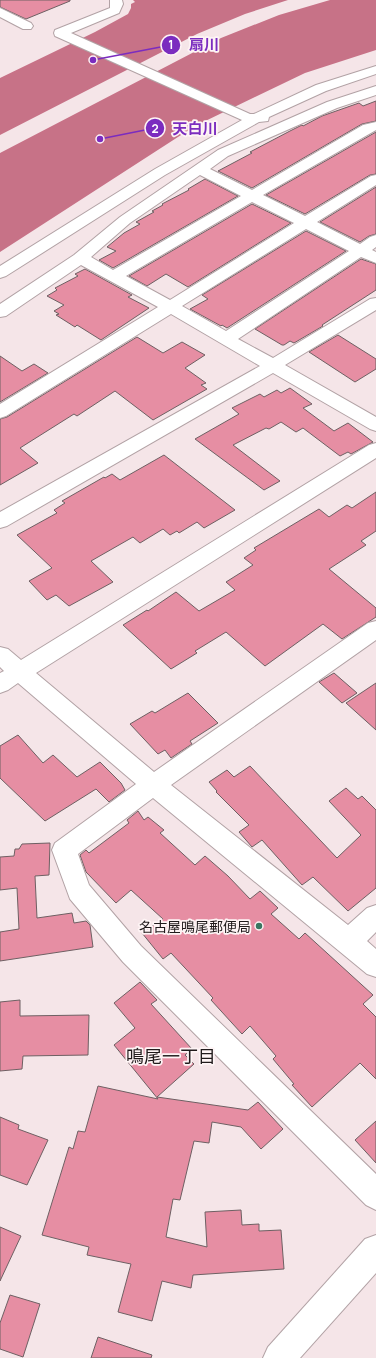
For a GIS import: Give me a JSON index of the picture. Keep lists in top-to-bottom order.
{
  "districts": ["鳴尾一丁目"],
  "places": ["扇川", "天白川", "名古屋鳴尾郵便局"]
}
